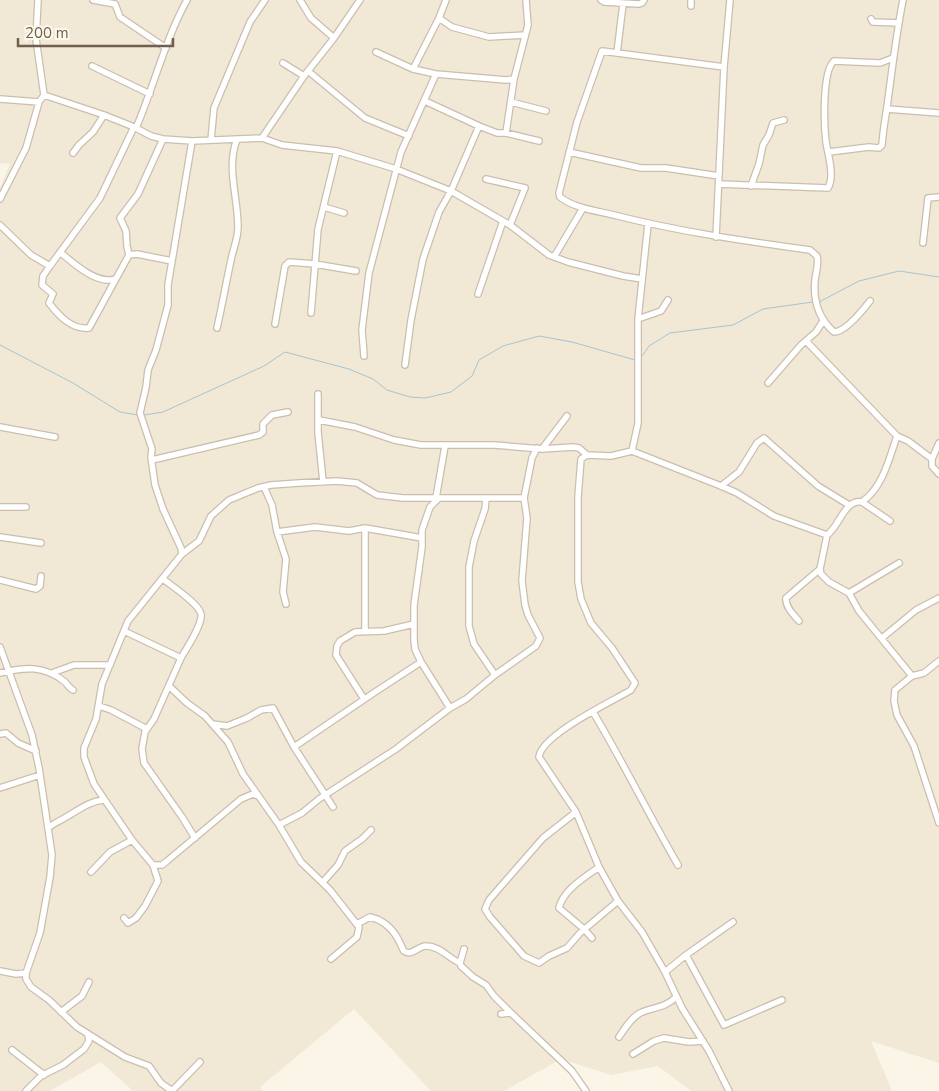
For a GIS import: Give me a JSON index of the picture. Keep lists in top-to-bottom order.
{
  "scale_bar": "200 m"
}
